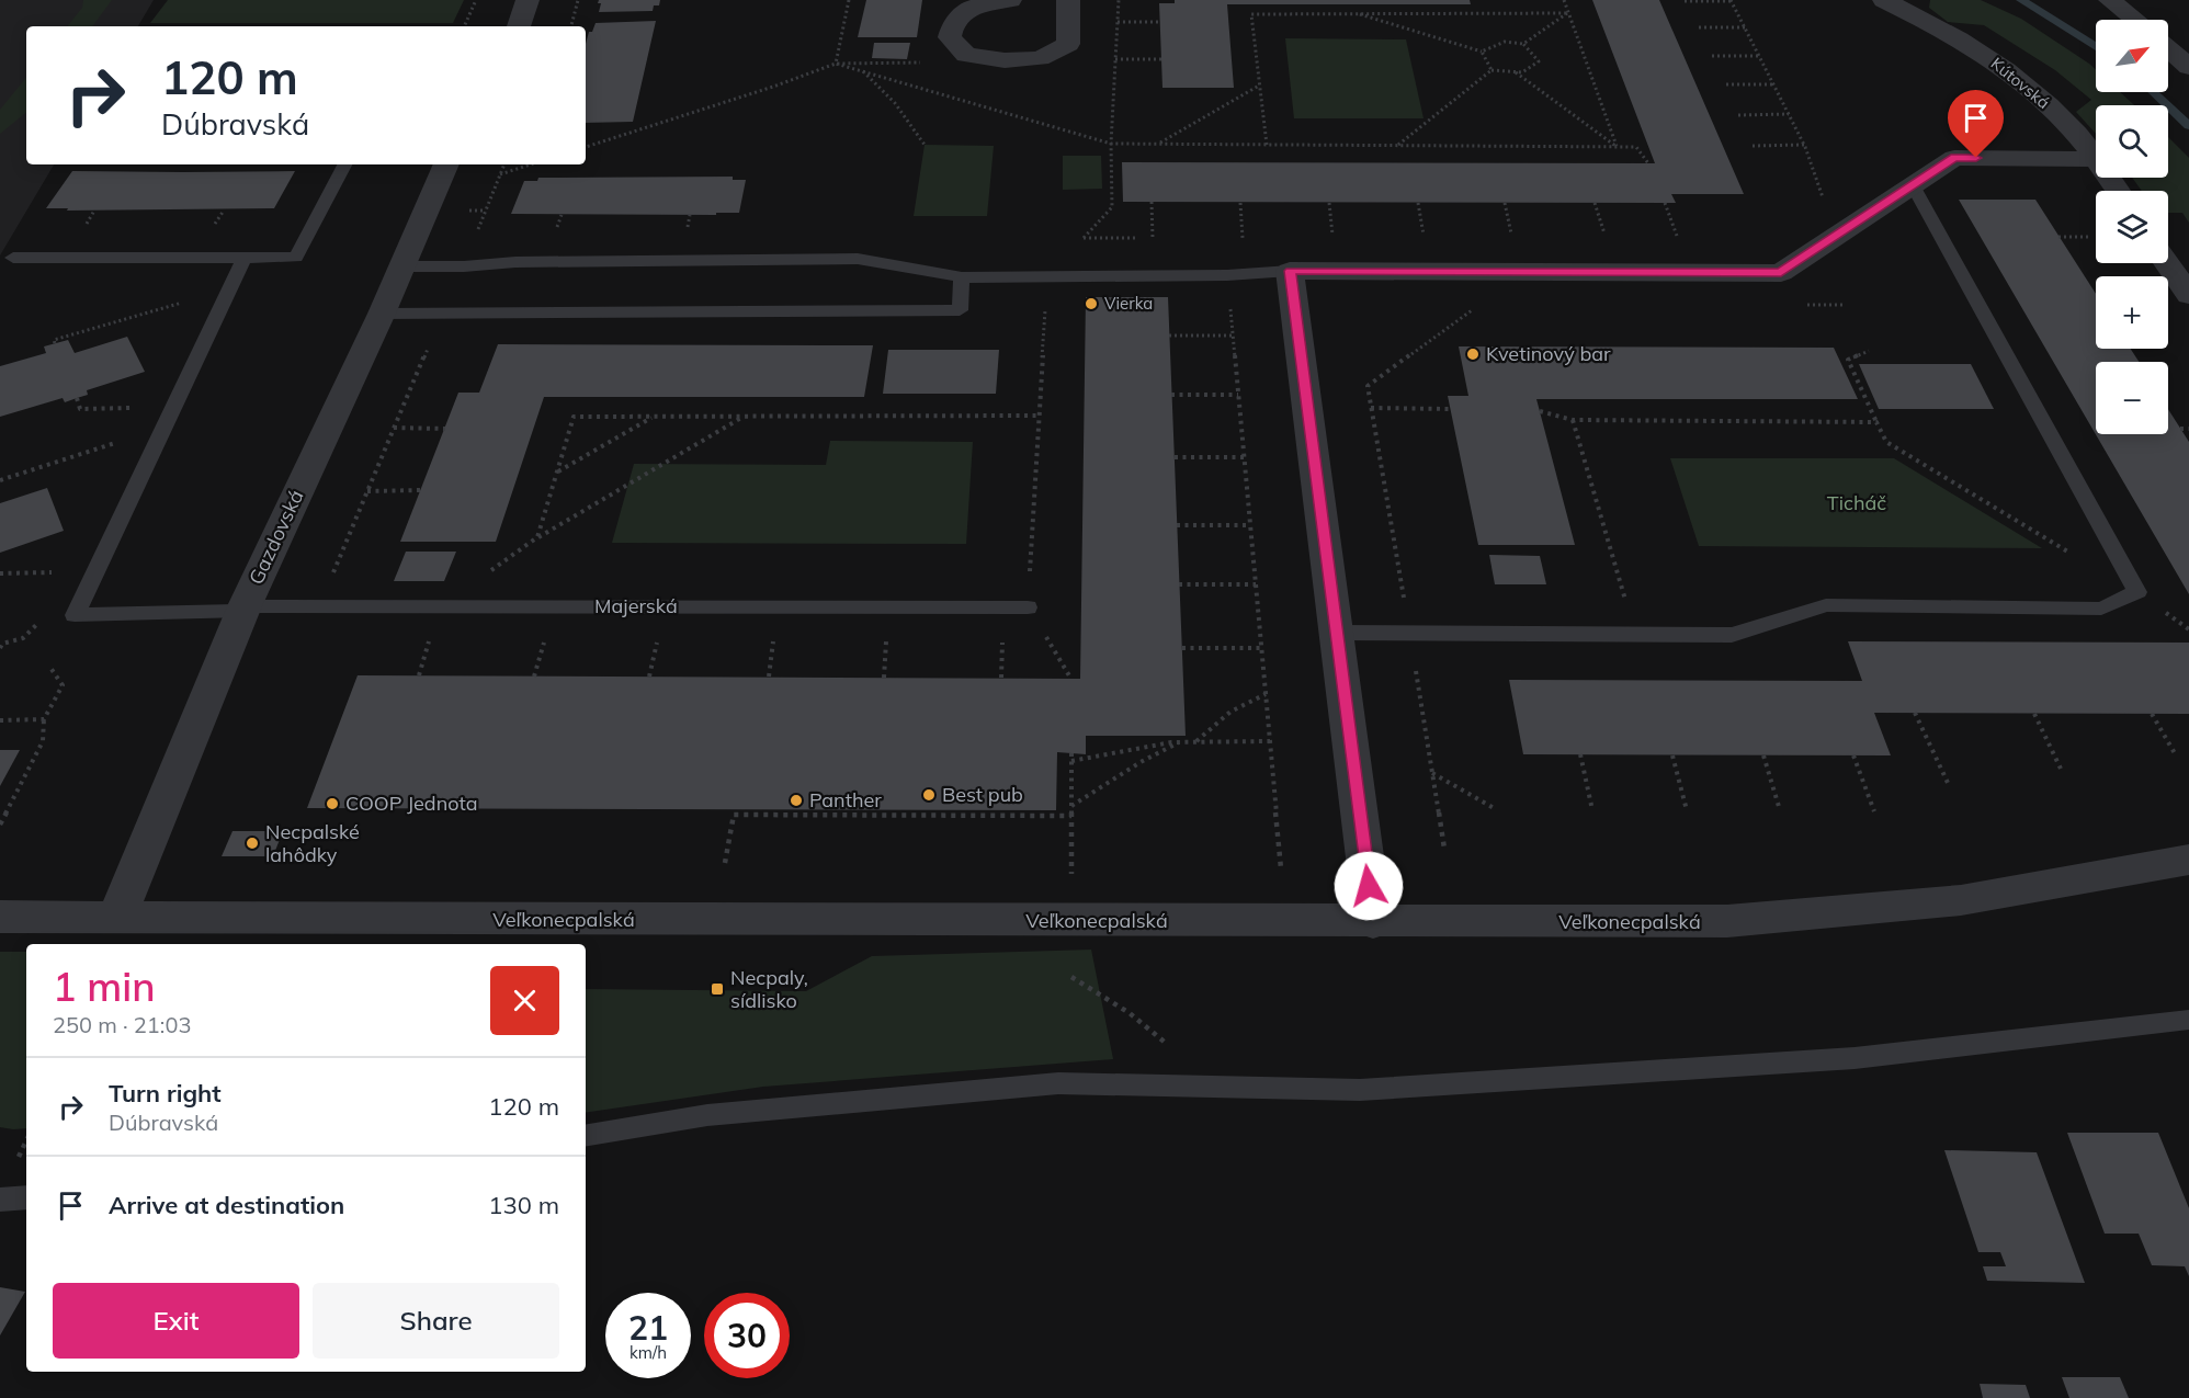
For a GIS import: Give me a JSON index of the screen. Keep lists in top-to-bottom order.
{
  "streets": {
    "street": ["Kútovská", "Gazdovská", "Veľkonecpalská"],
    "lane": ["Majerská"]
  },
  "crossings": [
    ["Gazdovská", "Majerská"],
    ["Gazdovská", "Veľkonecpalská"]
  ],
  "parks": ["Ticháč"],
  "places": {
    "other": [
      "Vierka",
      "Kvetinový bar",
      "Best pub",
      "Panther",
      "COOP Jednota",
      "Necpalské lahôdky"
    ],
    "transit": ["Necpaly, sídlisko"]
  },
  "north": "top right",
  "page": {
    "map_buttons": ["+", "−"],
    "turn": ["120 m", "Dúbravská"],
    "heading": ["1 min", "250 m · 21:03"],
    "list": [
      {
        "name": "Turn right",
        "note": "Dúbravská",
        "value": "120 m"
      },
      {
        "name": "Arrive at destination",
        "value": "130 m"
      }
    ],
    "buttons": ["Exit", "Share"],
    "speed": "21 km/h",
    "limit": "30"
  }
}
